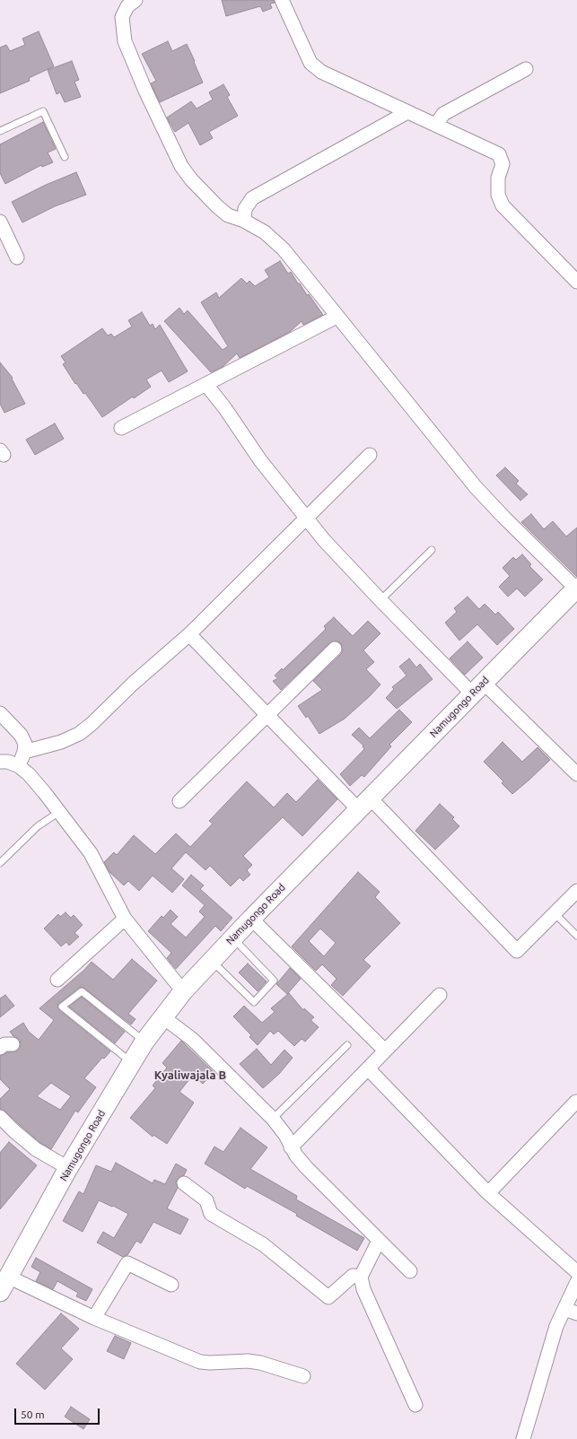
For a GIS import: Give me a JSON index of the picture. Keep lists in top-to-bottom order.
{
  "streets": {
    "main road": ["Namugongo Road"]
  },
  "districts": ["Kyaliwajala B"],
  "scale_bar": "50 m"
}
